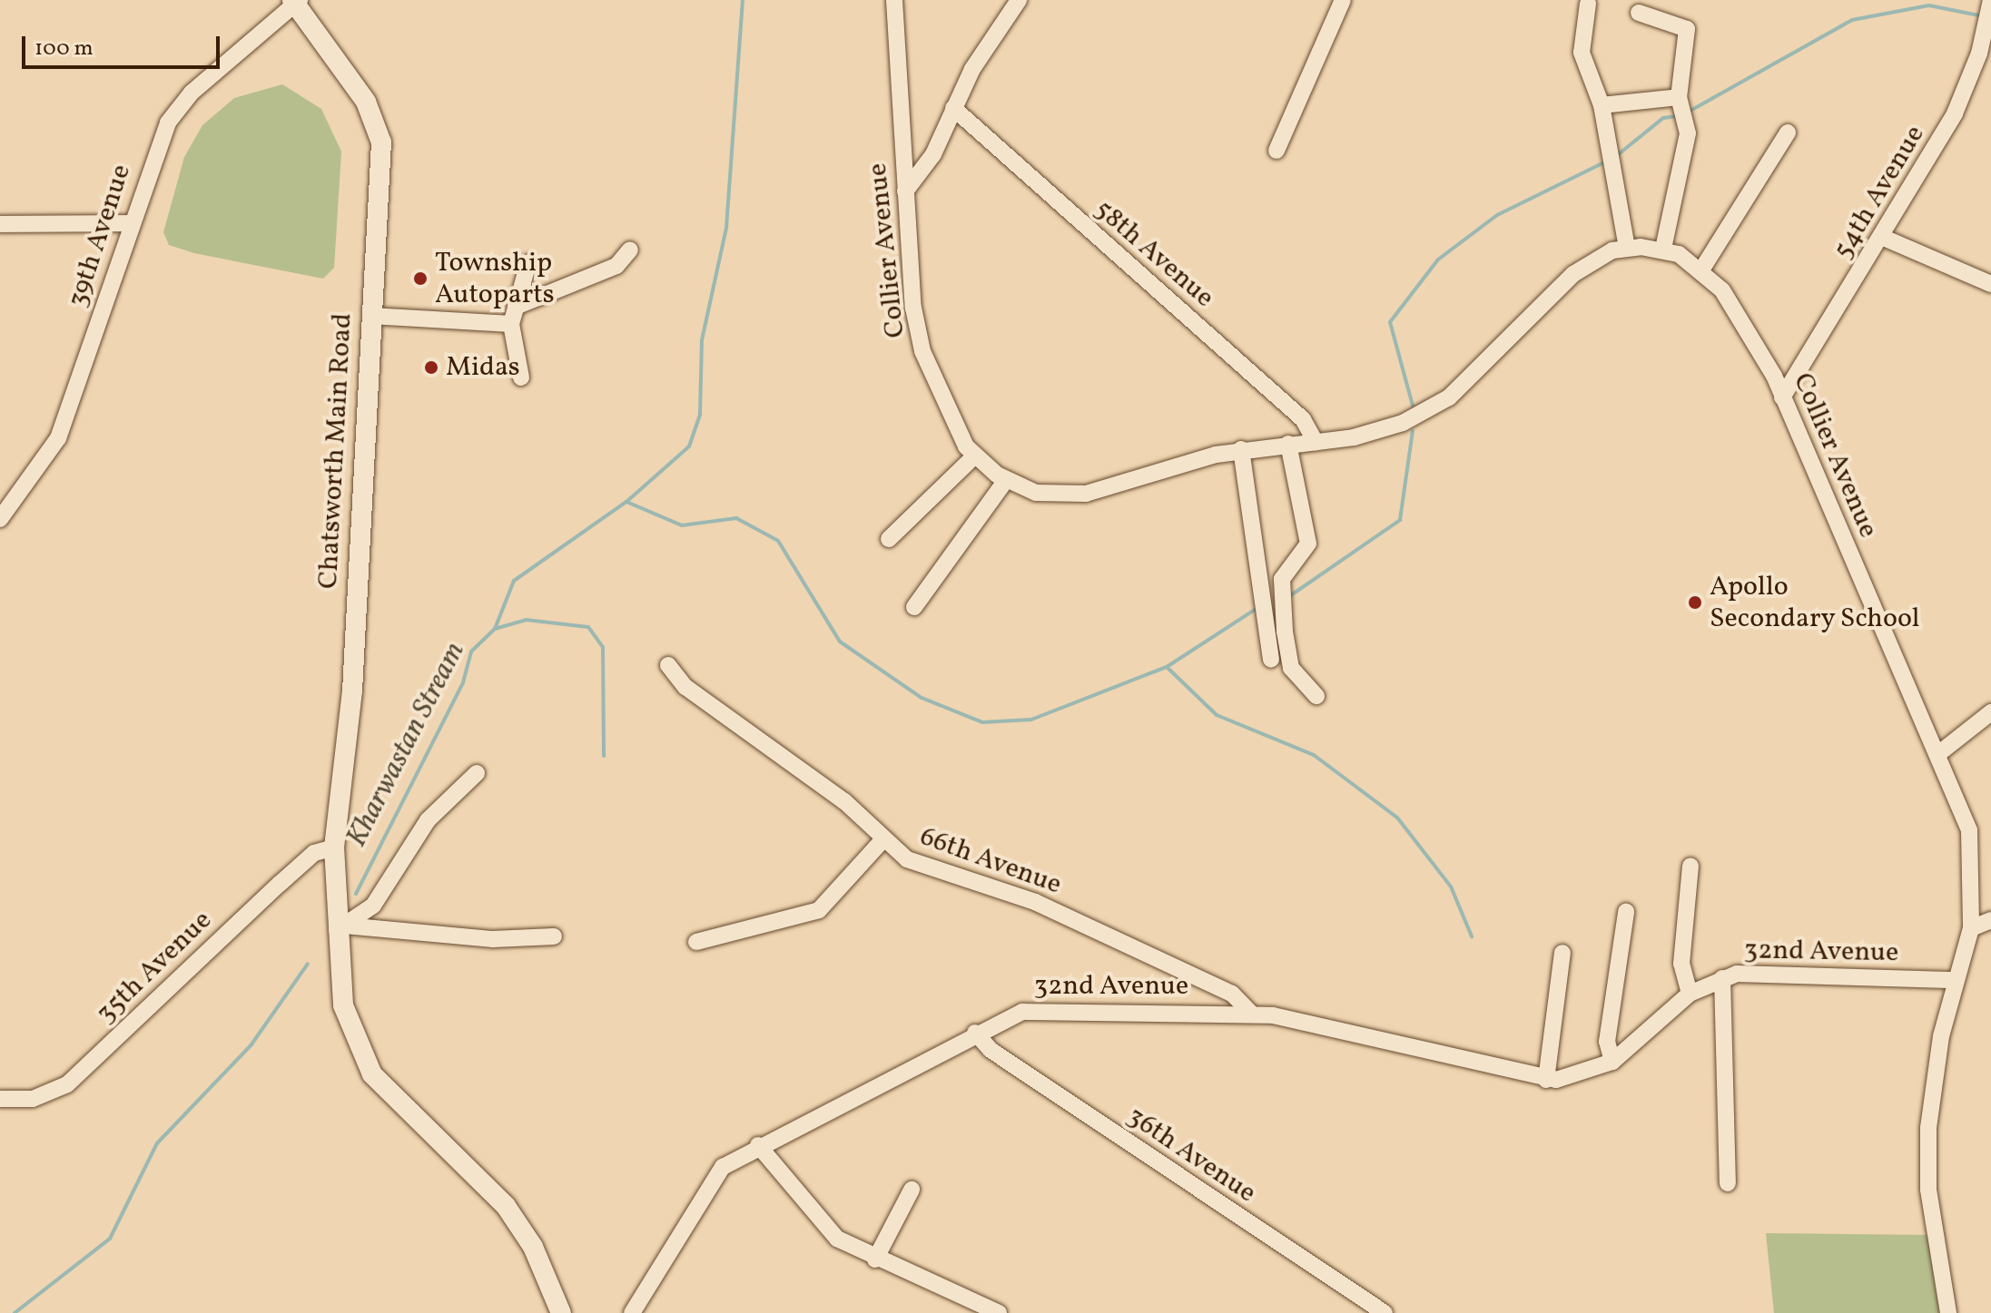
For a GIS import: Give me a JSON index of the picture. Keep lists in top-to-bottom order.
{
  "streets": {
    "street": [
      "54th Avenue",
      "39th Avenue",
      "Collier Avenue",
      "58th Avenue",
      "Chatsworth Main Road",
      "66th Avenue",
      "32nd Avenue",
      "35th Avenue",
      "36th Avenue"
    ]
  },
  "crossings": [
    ["54th Avenue", "Collier Avenue"],
    ["39th Avenue", "Chatsworth Main Road"],
    ["Collier Avenue", "58th Avenue"],
    ["Collier Avenue", "32nd Avenue"],
    ["Chatsworth Main Road", "35th Avenue"],
    ["66th Avenue", "32nd Avenue"],
    ["32nd Avenue", "36th Avenue"]
  ],
  "water": ["Kharwastan Stream"],
  "places": ["Township Autoparts", "Midas", "Apollo Secondary School"],
  "scale_bar": "100 m"
}
